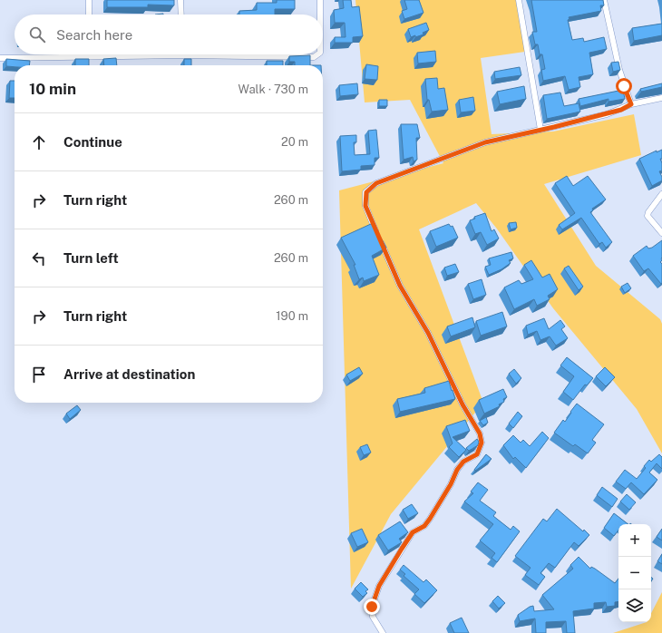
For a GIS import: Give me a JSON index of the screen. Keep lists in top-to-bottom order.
{
  "page": {
    "search": "Search here",
    "heading": ["10 min", "Walk · 730 m"],
    "list": [
      ["Continue", "20 m"],
      ["Turn right", "260 m"],
      ["Turn left", "260 m"],
      ["Turn right", "190 m"],
      "Arrive at destination"
    ],
    "map_buttons": ["+", "−"]
  }
}
